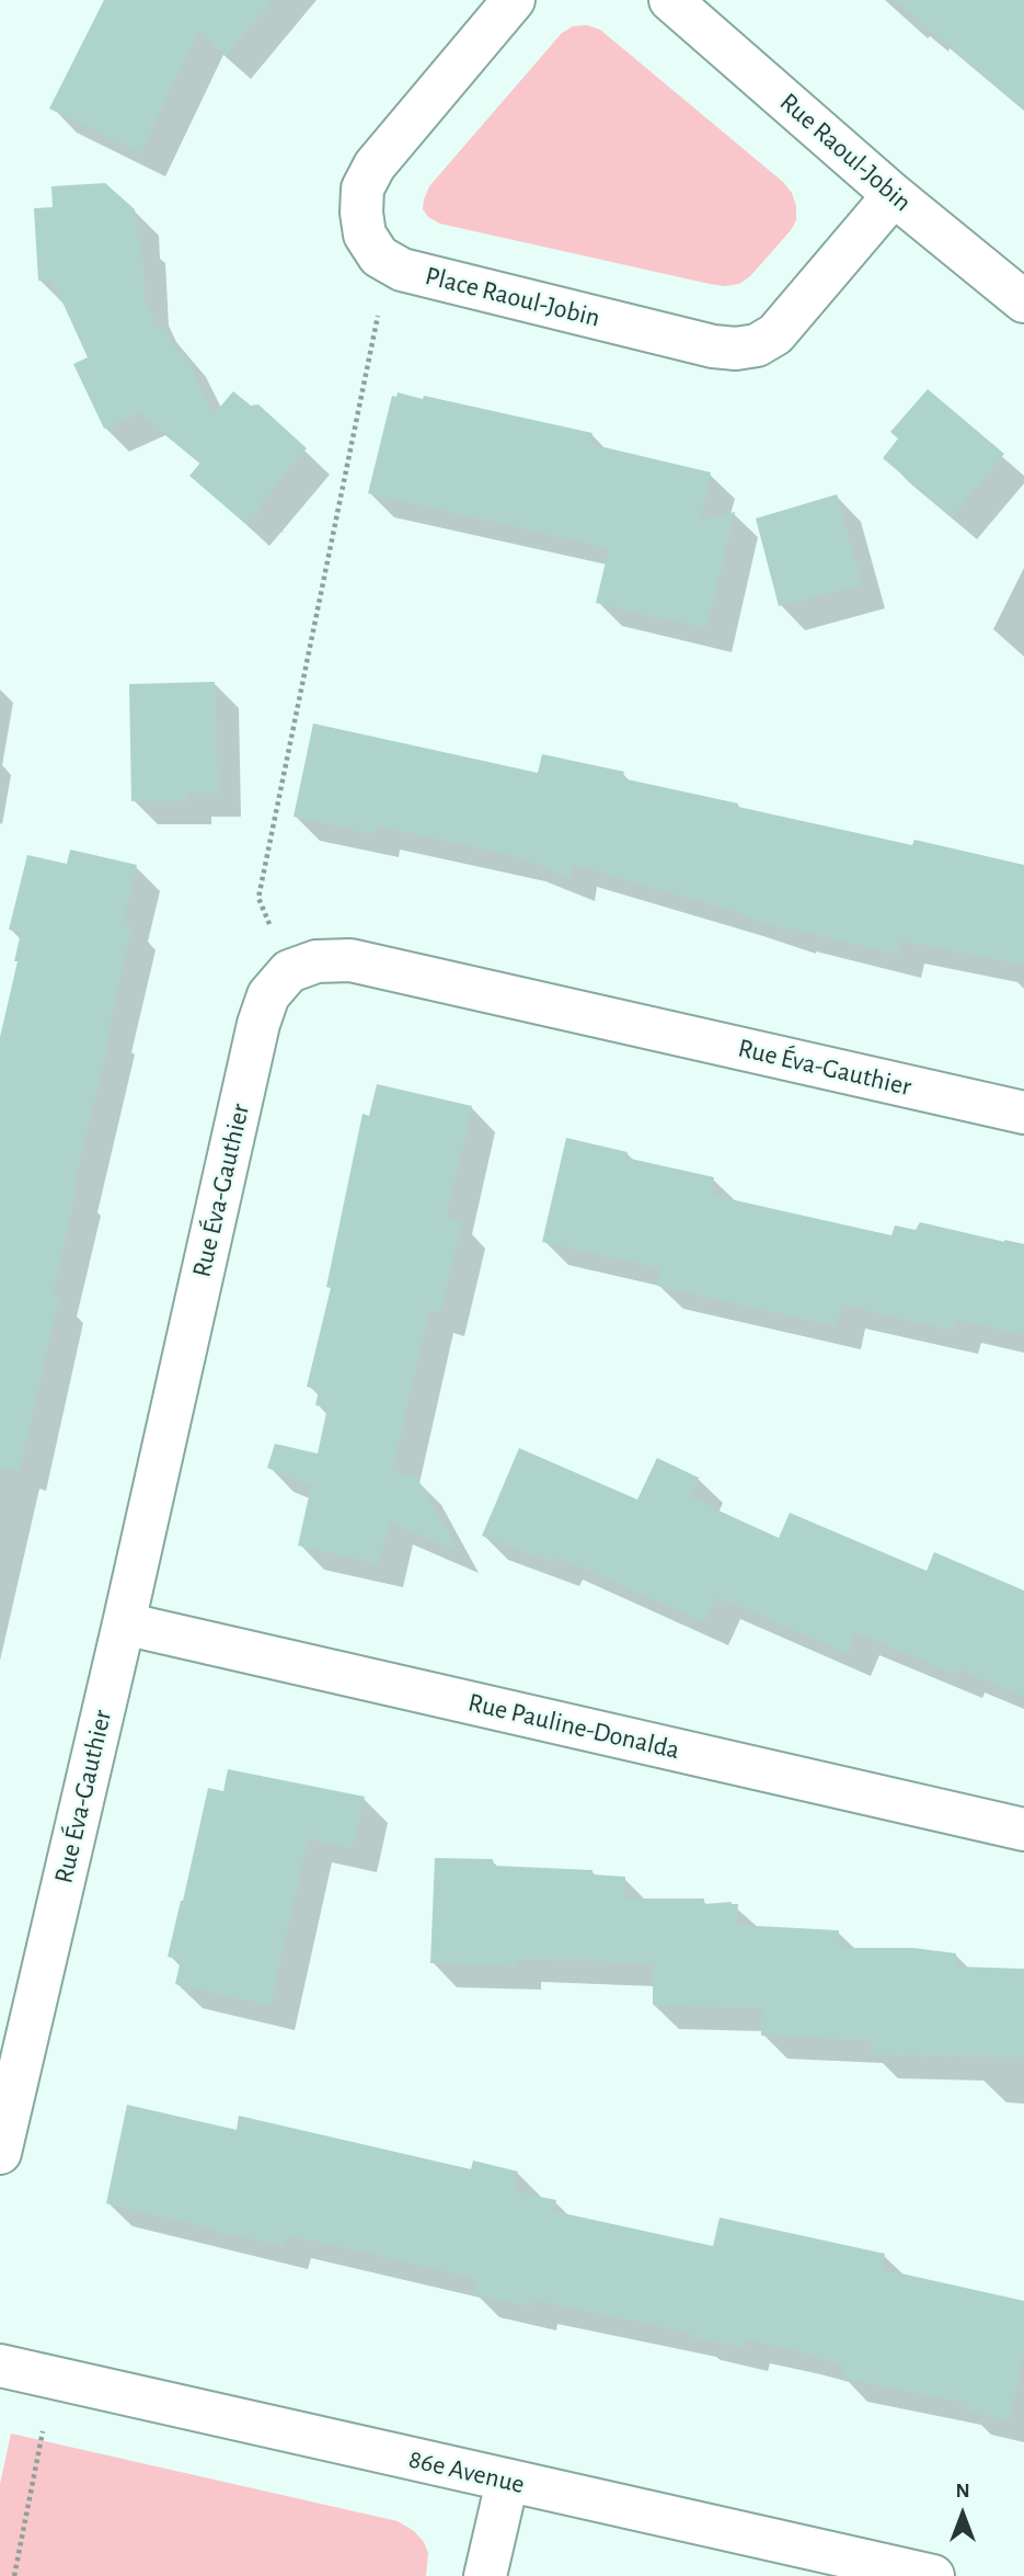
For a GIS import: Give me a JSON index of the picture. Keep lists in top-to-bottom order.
{
  "streets": {
    "street": [
      "Rue Raoul-Jobin",
      "Place Raoul-Jobin",
      "Rue Éva-Gauthier",
      "Rue Pauline-Donalda",
      "86e Avenue"
    ]
  },
  "crossings": [
    ["Rue Raoul-Jobin", "Place Raoul-Jobin"],
    ["Rue Éva-Gauthier", "Rue Pauline-Donalda"]
  ],
  "north": "top"
}
